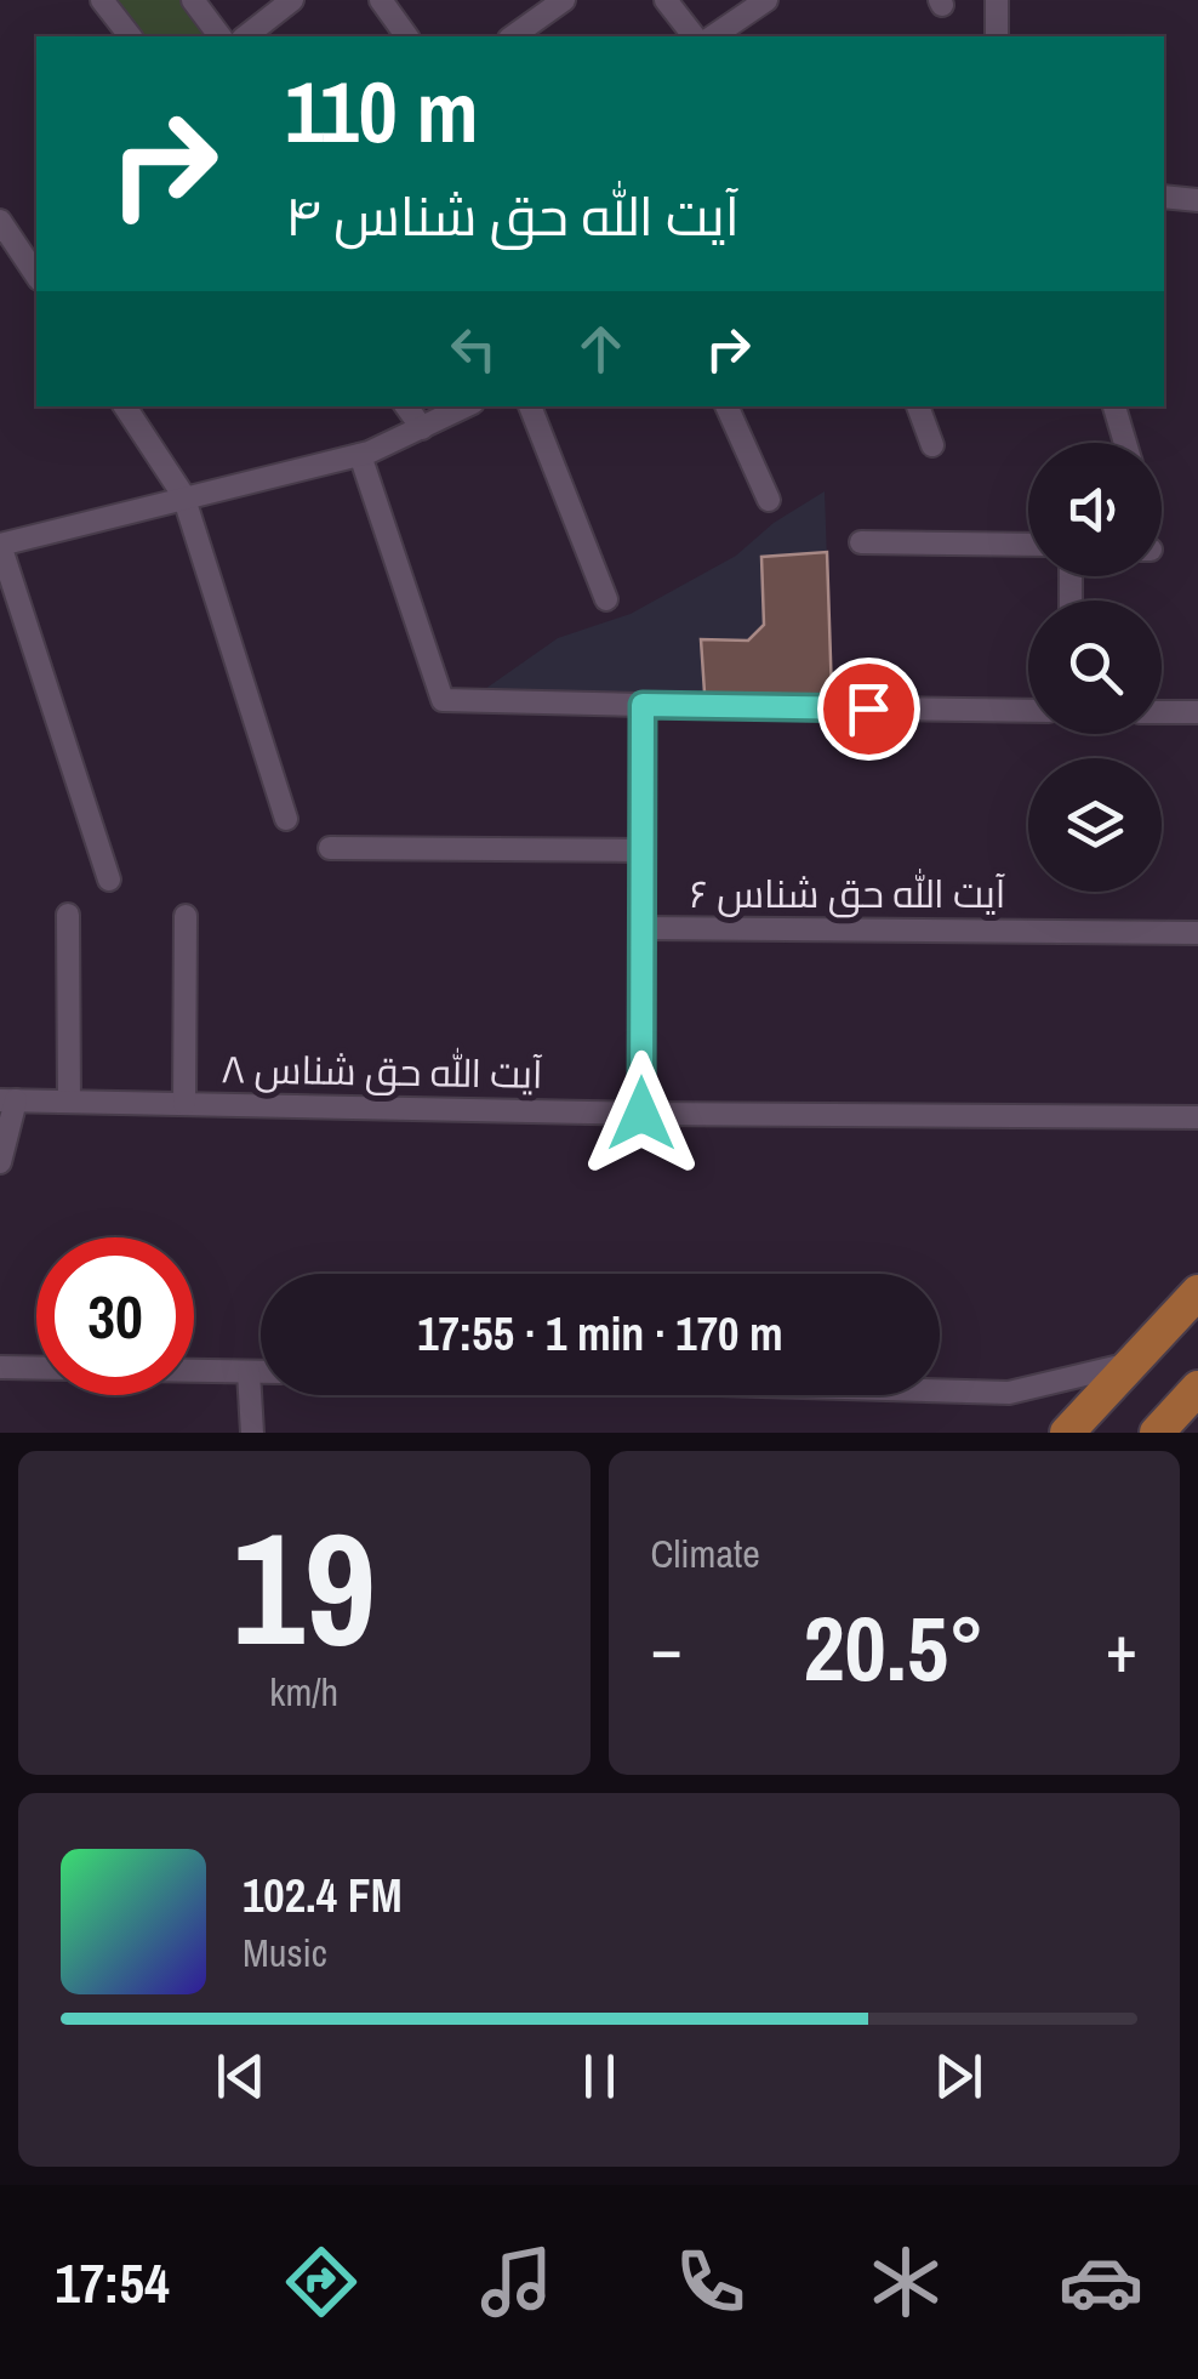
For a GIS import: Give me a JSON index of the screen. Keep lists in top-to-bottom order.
{
  "streets": {
    "street": ["آیت الله حق شناس ۶", "آیت الله حق شناس ۸"]
  },
  "page": {
    "turn": ["110 m", "آیت الله حق شناس ۴"],
    "limit": "30",
    "trip": "17:55 · 1 min · 170 m",
    "tile": [
      ["19", "km/h"],
      "Climate"
    ],
    "heat": ["−", "20.5°", "+"],
    "song": ["102.4 FM", "Music"],
    "tabs": "17:54"
  }
}
